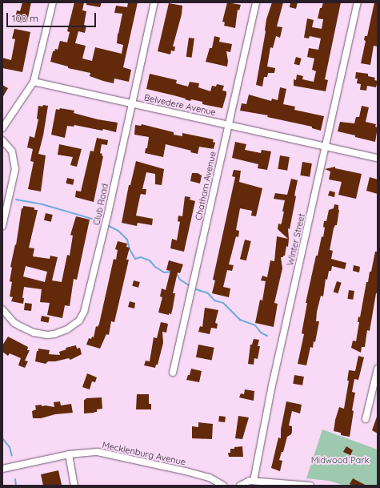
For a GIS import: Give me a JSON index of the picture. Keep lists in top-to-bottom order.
{
  "streets": {
    "street": [
      "Belvedere Avenue",
      "Chatham Avenue",
      "Club Road",
      "Winter Street",
      "Mecklenburg Avenue"
    ]
  },
  "crossings": [
    ["Belvedere Avenue", "Chatham Avenue"],
    ["Belvedere Avenue", "Club Road"],
    ["Belvedere Avenue", "Winter Street"]
  ],
  "parks": ["Midwood Park"],
  "scale_bar": "100 m"
}
